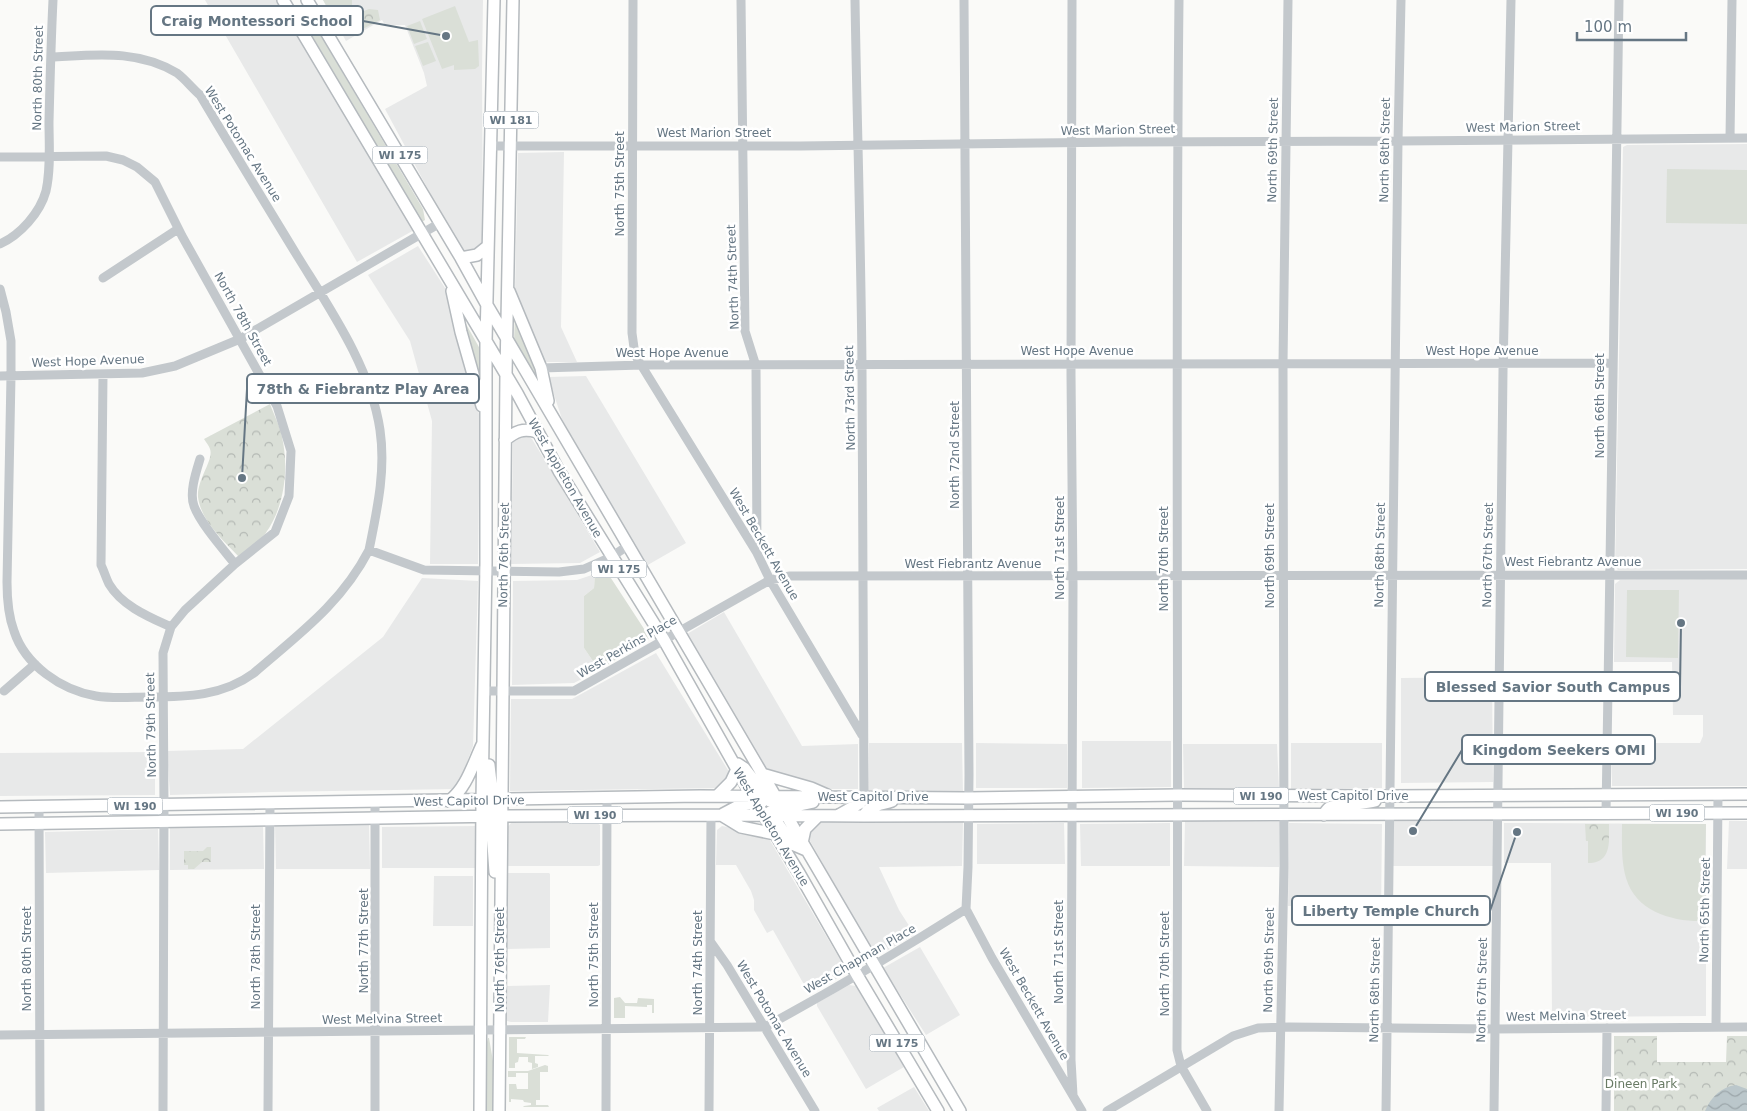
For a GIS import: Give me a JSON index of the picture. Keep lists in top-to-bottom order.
{
  "streets": {
    "main road": [
      "WI 181",
      "WI 175",
      "West Appleton Avenue",
      "North 76th Street",
      "WI 190",
      "West Capitol Drive"
    ],
    "street": [
      "North 80th Street",
      "West Marion Street",
      "West Potomac Avenue",
      "North 69th Street",
      "North 68th Street",
      "North 75th Street",
      "North 74th Street",
      "North 78th Street",
      "West Hope Avenue",
      "North 73rd Street",
      "North 66th Street",
      "North 72nd Street",
      "West Beckett Avenue",
      "North 71st Street",
      "North 67th Street",
      "North 70th Street",
      "West Fiebrantz Avenue",
      "West Perkins Place",
      "North 79th Street",
      "North 65th Street",
      "North 77th Street",
      "West Chapman Place",
      "West Melvina Street"
    ]
  },
  "crossings": [
    ["North 80th Street", "West Potomac Avenue"],
    ["North 80th Street", "North 78th Street"],
    ["North 80th Street", "West Capitol Drive"],
    ["North 80th Street", "West Melvina Street"],
    ["West Marion Street", "North 69th Street"],
    ["West Marion Street", "North 68th Street"],
    ["West Marion Street", "North 75th Street"],
    ["West Marion Street", "North 74th Street"],
    ["West Marion Street", "North 73rd Street"],
    ["West Marion Street", "North 66th Street"],
    ["West Marion Street", "North 72nd Street"],
    ["West Marion Street", "North 71st Street"],
    ["West Marion Street", "North 76th Street"],
    ["West Marion Street", "North 67th Street"],
    ["West Marion Street", "North 70th Street"],
    ["West Potomac Avenue", "North 74th Street"],
    ["West Potomac Avenue", "West Hope Avenue"],
    ["West Potomac Avenue", "West Chapman Place"],
    ["West Potomac Avenue", "West Melvina Street"],
    ["North 69th Street", "West Hope Avenue"],
    ["North 69th Street", "West Fiebrantz Avenue"],
    ["North 69th Street", "West Capitol Drive"],
    ["North 69th Street", "West Melvina Street"],
    ["North 68th Street", "West Hope Avenue"],
    ["North 68th Street", "West Fiebrantz Avenue"],
    ["North 68th Street", "West Capitol Drive"],
    ["North 68th Street", "West Melvina Street"],
    ["North 75th Street", "West Hope Avenue"],
    ["North 75th Street", "West Beckett Avenue"],
    ["North 75th Street", "West Capitol Drive"],
    ["North 75th Street", "West Melvina Street"],
    ["North 74th Street", "West Hope Avenue"],
    ["North 74th Street", "West Beckett Avenue"],
    ["North 74th Street", "West Capitol Drive"],
    ["North 74th Street", "West Melvina Street"],
    ["North 78th Street", "West Hope Avenue"],
    ["North 78th Street", "North 79th Street"],
    ["North 78th Street", "West Capitol Drive"],
    ["North 78th Street", "West Melvina Street"],
    ["West Hope Avenue", "North 73rd Street"],
    ["West Hope Avenue", "North 66th Street"],
    ["West Hope Avenue", "North 72nd Street"],
    ["West Hope Avenue", "West Appleton Avenue"],
    ["West Hope Avenue", "West Beckett Avenue"],
    ["West Hope Avenue", "North 71st Street"],
    ["West Hope Avenue", "North 67th Street"],
    ["West Hope Avenue", "North 70th Street"],
    ["North 73rd Street", "West Beckett Avenue"],
    ["North 73rd Street", "West Fiebrantz Avenue"],
    ["North 73rd Street", "West Capitol Drive"],
    ["North 66th Street", "West Fiebrantz Avenue"],
    ["North 66th Street", "West Capitol Drive"],
    ["North 72nd Street", "West Beckett Avenue"],
    ["North 72nd Street", "West Fiebrantz Avenue"],
    ["North 72nd Street", "West Capitol Drive"],
    ["North 72nd Street", "West Chapman Place"],
    ["West Appleton Avenue", "North 76th Street"],
    ["West Appleton Avenue", "West Perkins Place"],
    ["West Appleton Avenue", "West Capitol Drive"],
    ["West Appleton Avenue", "West Chapman Place"],
    ["West Beckett Avenue", "North 71st Street"],
    ["West Beckett Avenue", "West Fiebrantz Avenue"],
    ["West Beckett Avenue", "West Perkins Place"],
    ["West Beckett Avenue", "West Chapman Place"],
    ["North 71st Street", "West Fiebrantz Avenue"],
    ["North 71st Street", "West Capitol Drive"],
    ["North 76th Street", "West Perkins Place"],
    ["North 76th Street", "West Capitol Drive"],
    ["North 76th Street", "West Melvina Street"],
    ["North 67th Street", "West Fiebrantz Avenue"],
    ["North 67th Street", "West Capitol Drive"],
    ["North 67th Street", "West Melvina Street"],
    ["North 70th Street", "West Fiebrantz Avenue"],
    ["North 70th Street", "West Capitol Drive"],
    ["North 70th Street", "West Melvina Street"],
    ["West Fiebrantz Avenue", "West Perkins Place"],
    ["North 79th Street", "West Capitol Drive"],
    ["North 79th Street", "West Melvina Street"],
    ["West Capitol Drive", "North 65th Street"],
    ["West Capitol Drive", "North 77th Street"],
    ["North 65th Street", "West Melvina Street"],
    ["North 77th Street", "West Melvina Street"],
    ["West Chapman Place", "West Melvina Street"]
  ],
  "parks": ["Dineen Park"],
  "places": [
    "Craig Montessori School",
    "78th & Fiebrantz Play Area",
    "Blessed Savior South Campus",
    "Kingdom Seekers OMI",
    "Liberty Temple Church"
  ],
  "scale_bar": "100 m"
}
